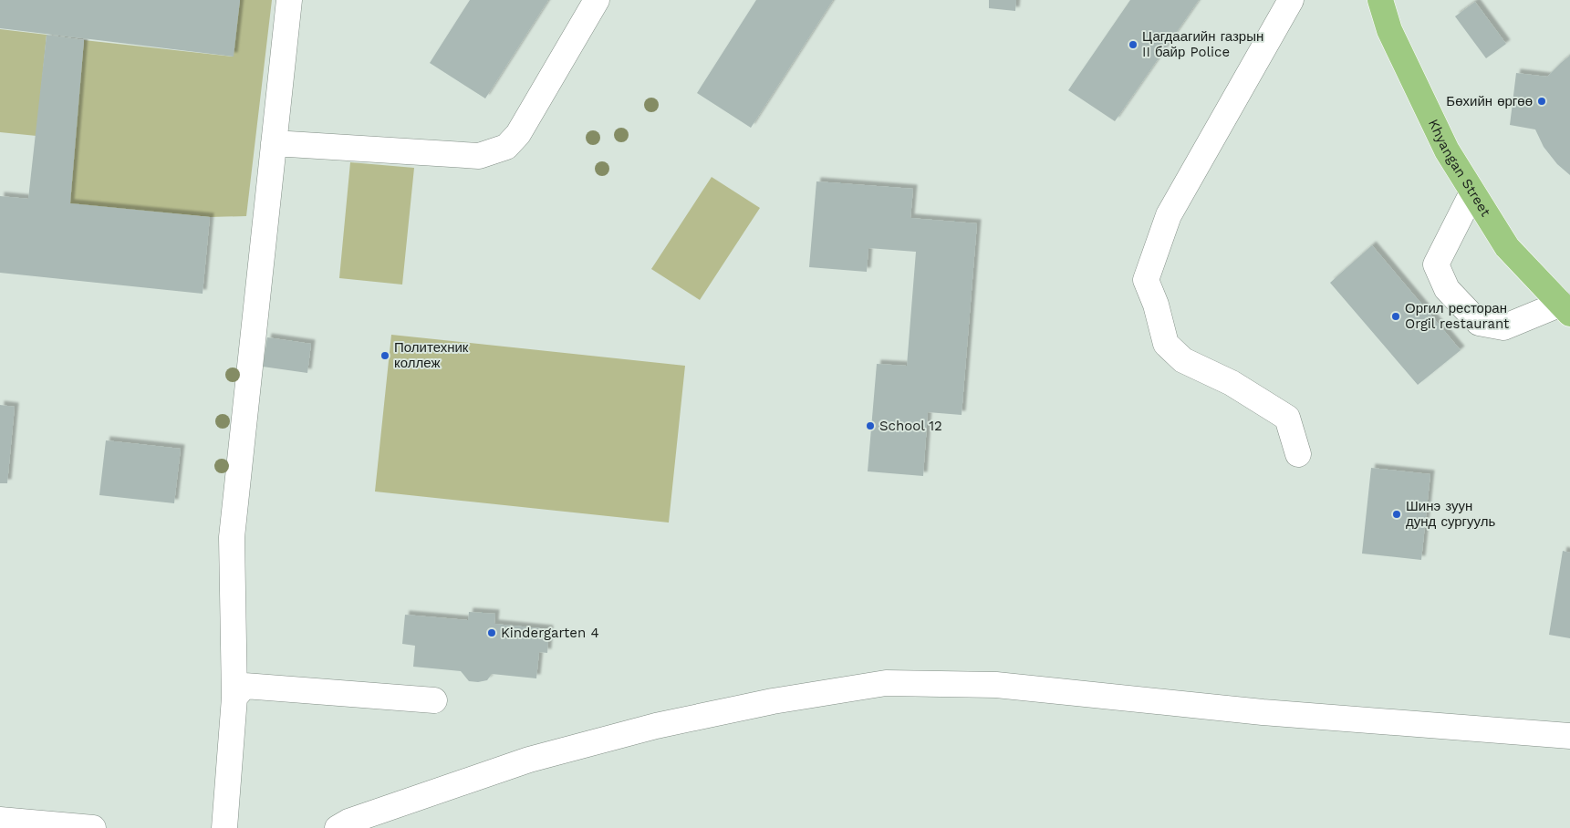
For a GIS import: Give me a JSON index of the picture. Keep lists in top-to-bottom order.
{
  "streets": {
    "main road": ["Khyangan Street"]
  },
  "places": [
    "Цагдаагийн газрын II байр Police",
    "Бөхийн өргөө",
    "Оргил ресторан Orgil restaurant",
    "Политехник коллеж",
    "School 12",
    "Шинэ зуун дунд сургууль",
    "Kindergarten 4"
  ]
}
